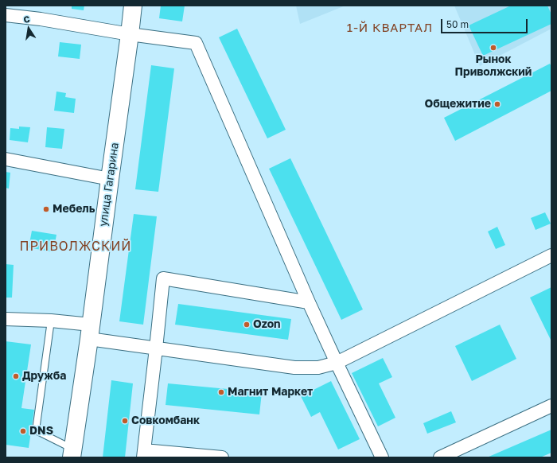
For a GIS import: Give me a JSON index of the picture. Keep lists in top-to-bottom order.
{
  "streets": {
    "main road": ["улица Гагарина"]
  },
  "districts": ["1-Й КВАРТАЛ", "ПРИВОЛЖСКИЙ"],
  "places": [
    "Рынок Приволжский",
    "Общежитие",
    "Мебель",
    "Ozon",
    "Дружба",
    "Магнит Маркет",
    "Совкомбанк",
    "DNS"
  ],
  "scale_bar": "50 m",
  "north": "top"
}
